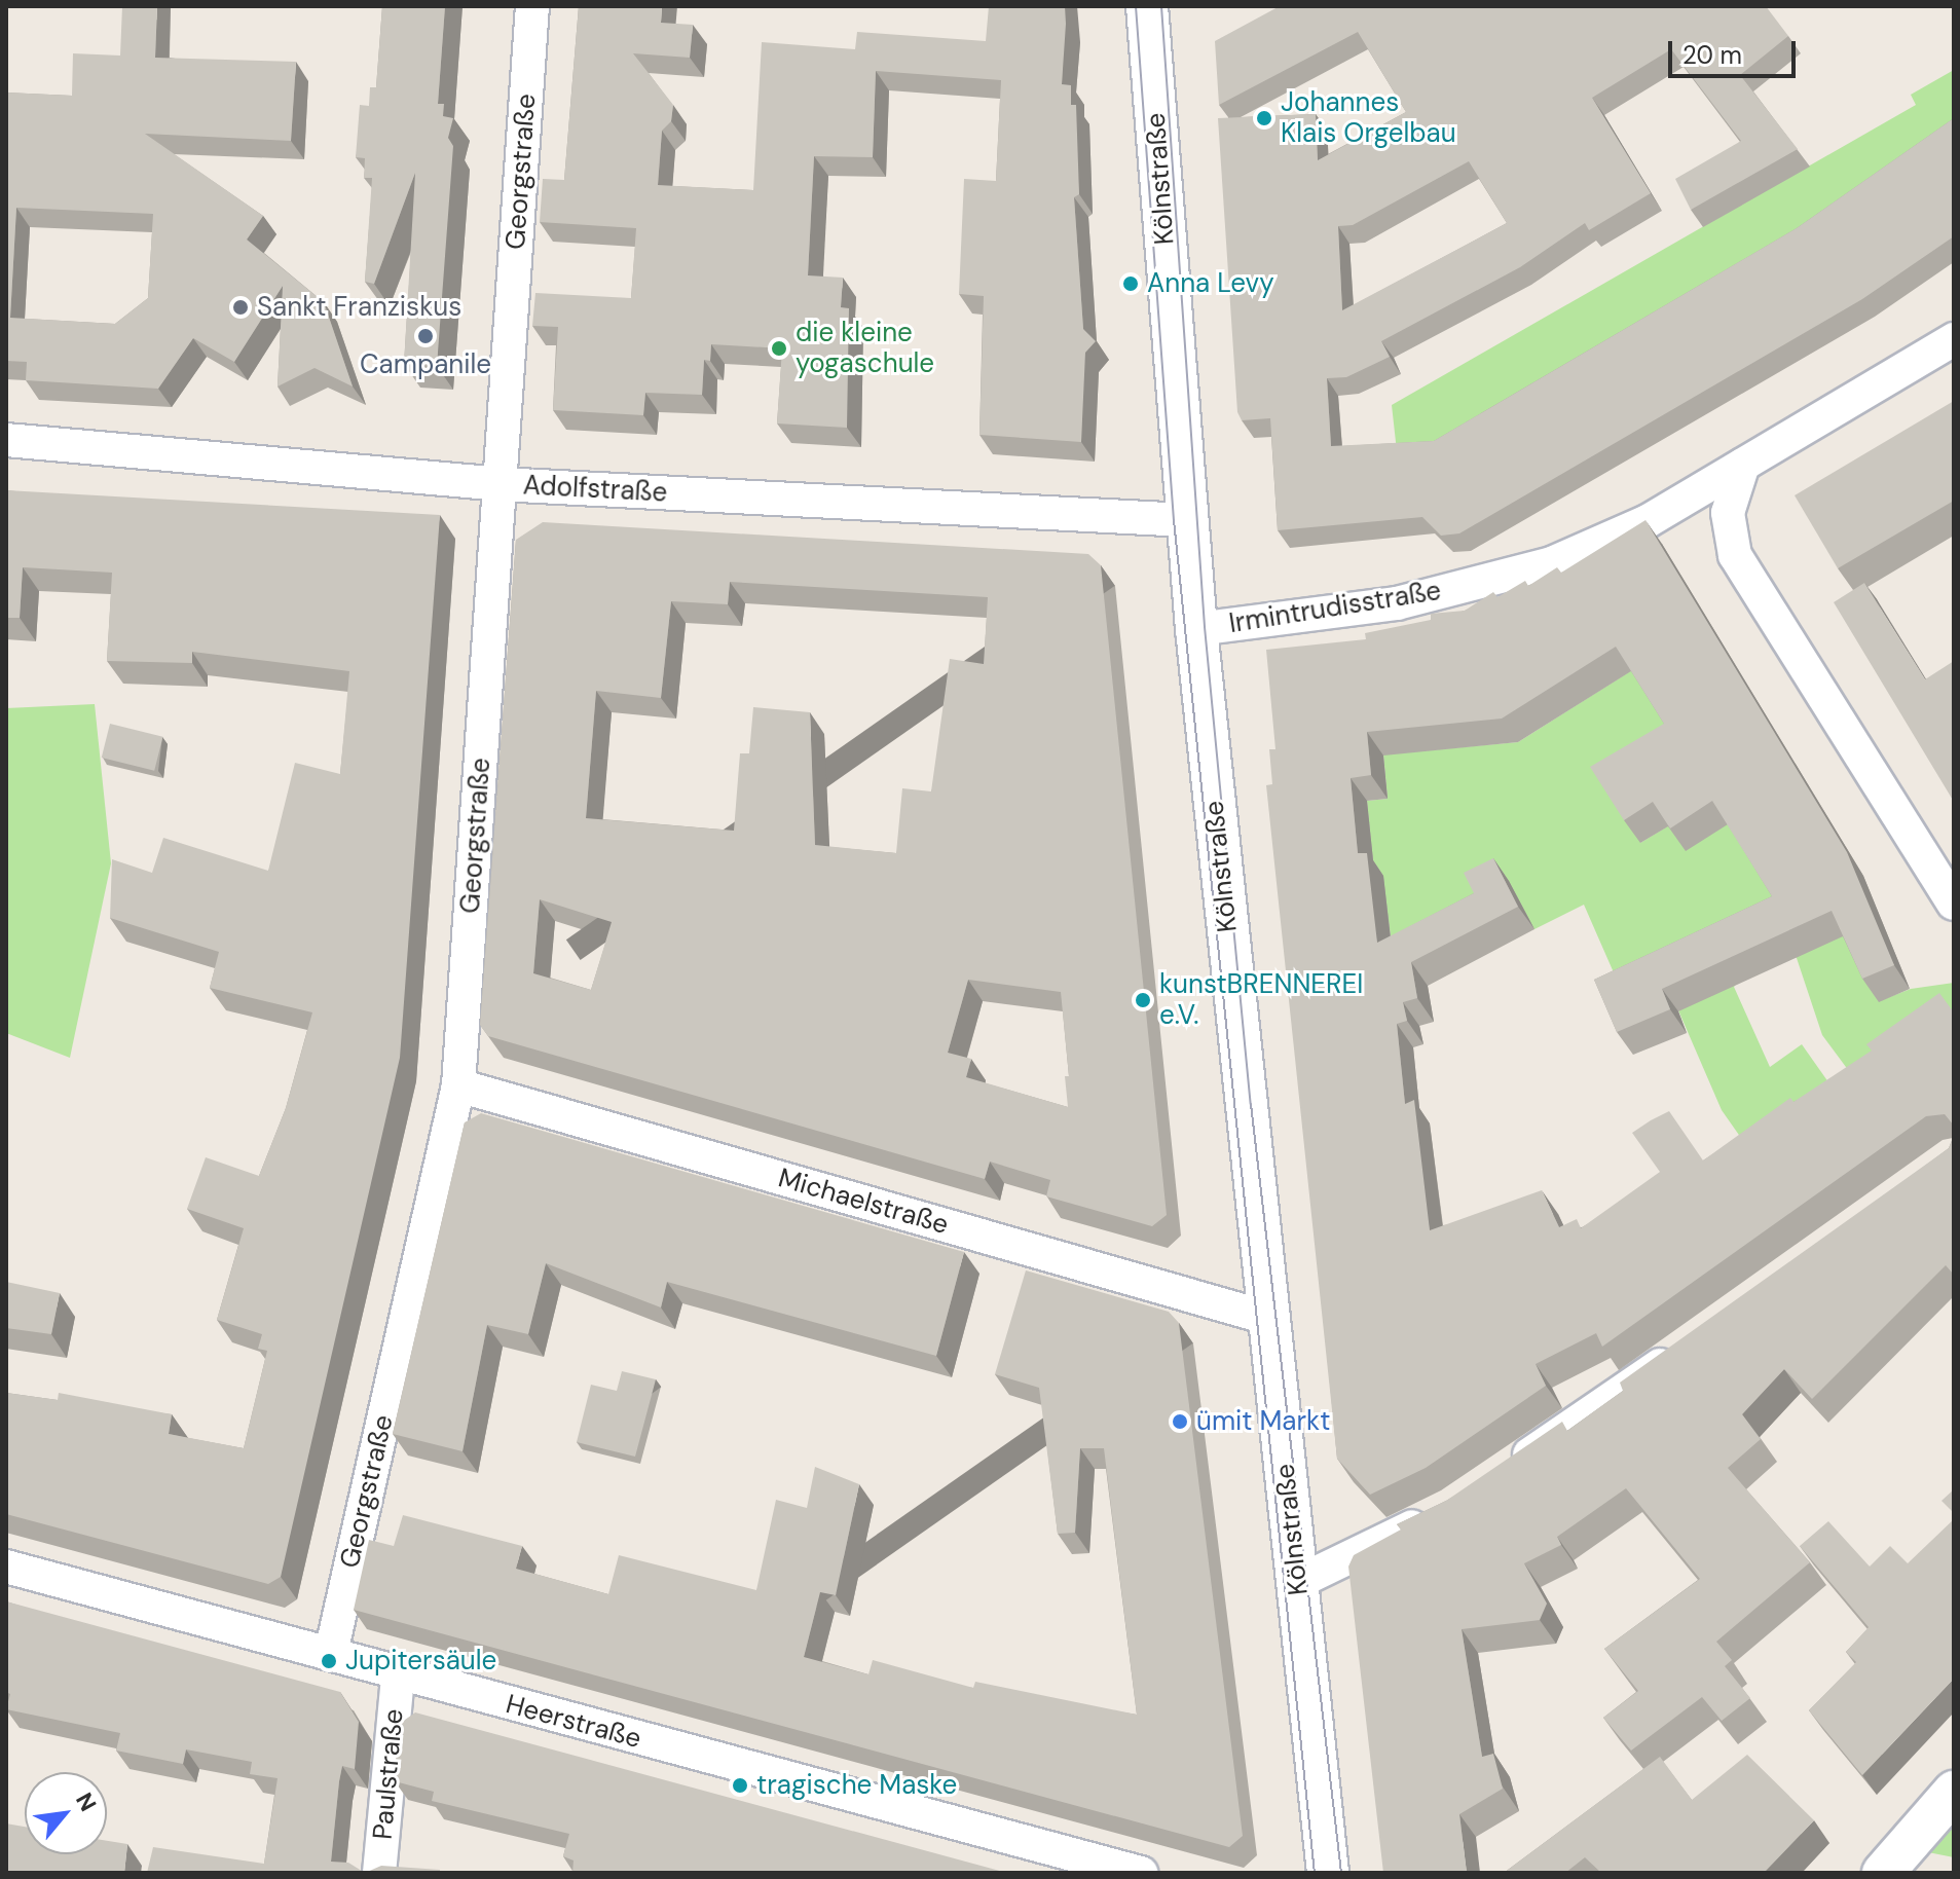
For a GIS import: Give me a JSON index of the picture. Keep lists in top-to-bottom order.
{
  "streets": {
    "street": [
      "Georgstraße",
      "Kölnstraße",
      "Adolfstraße",
      "Irmintrudisstraße",
      "Michaelstraße",
      "Heerstraße",
      "Paulstraße"
    ]
  },
  "crossings": [
    ["Georgstraße", "Adolfstraße"],
    ["Georgstraße", "Michaelstraße"],
    ["Georgstraße", "Heerstraße"],
    ["Kölnstraße", "Adolfstraße"],
    ["Kölnstraße", "Irmintrudisstraße"],
    ["Kölnstraße", "Michaelstraße"],
    ["Heerstraße", "Paulstraße"]
  ],
  "places": [
    "Johannes Klais Orgelbau",
    "Anna Levy",
    "Sankt Franziskus",
    "Campanile",
    "die kleine yogaschule",
    "kunstBRENNEREI e.V.",
    "ümit Markt",
    "Jupitersäule",
    "tragische Maske"
  ],
  "scale_bar": "20 m",
  "north": "top right"
}
